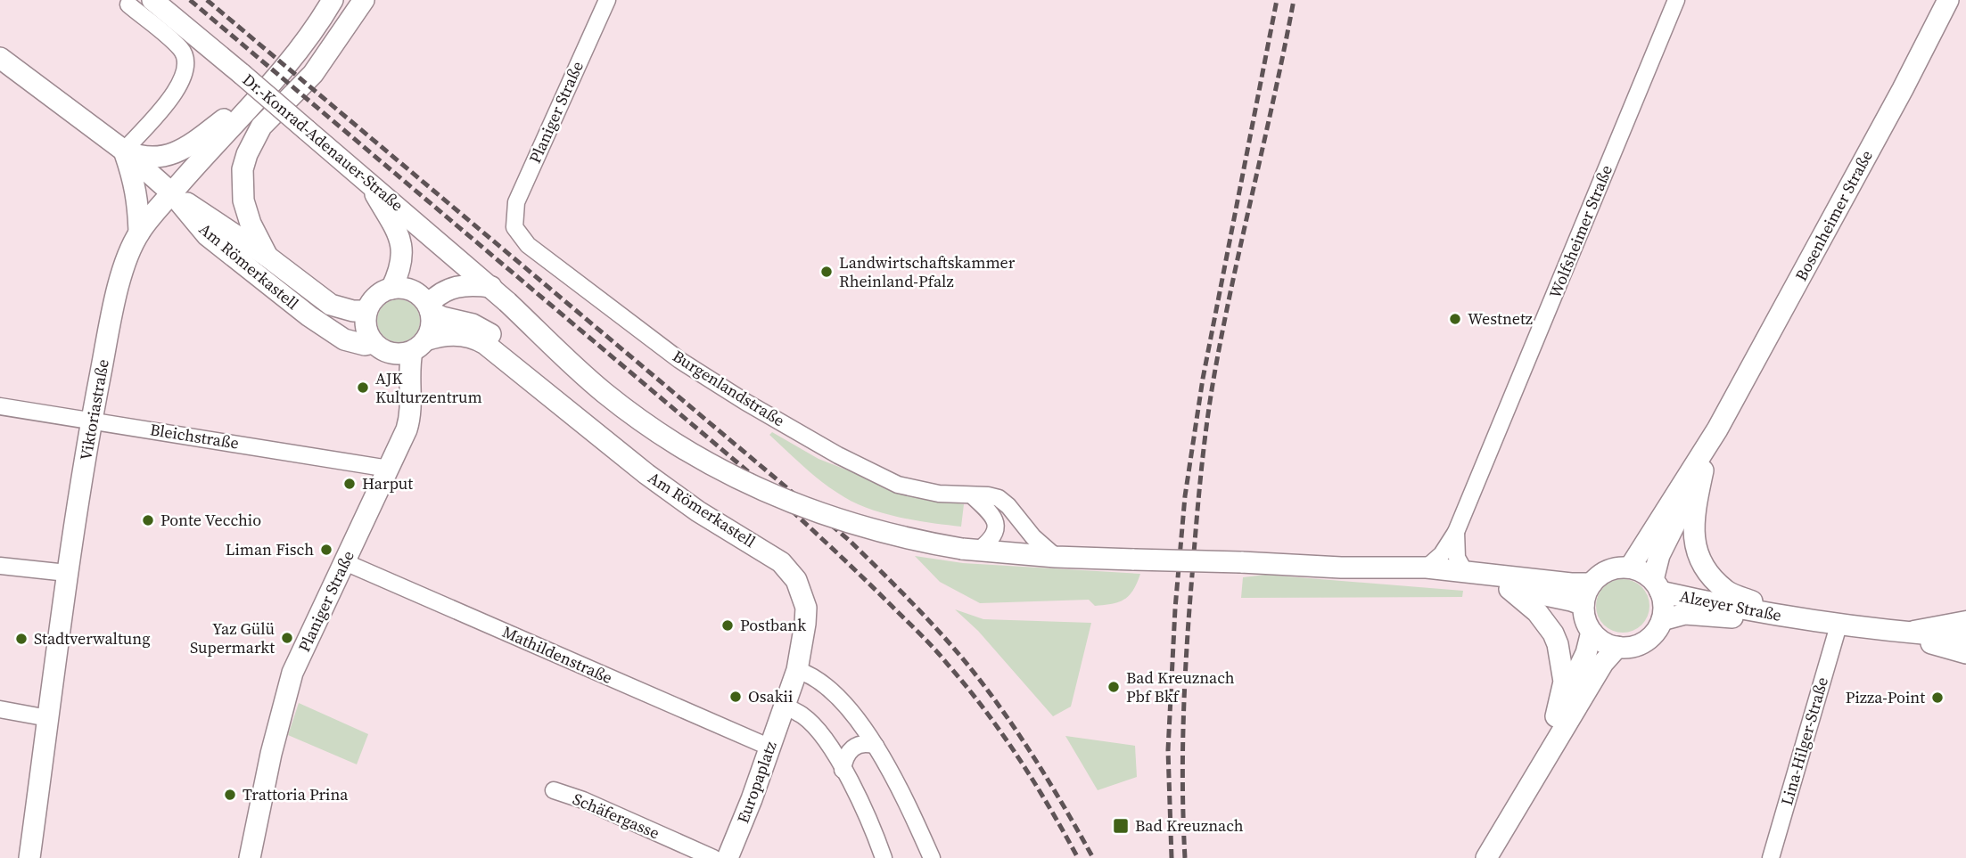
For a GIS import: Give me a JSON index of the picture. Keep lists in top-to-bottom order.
{
  "streets": {
    "street": [
      "Planiger Straße",
      "Dr.-Konrad-Adenauer-Straße",
      "Bosenheimer Straße",
      "Wolfsheimer Straße",
      "Am Römerkastell",
      "Burgenlandstraße",
      "Viktoriastraße",
      "Bleichstraße",
      "Alzeyer Straße",
      "Mathildenstraße",
      "Lina-Hilger-Straße",
      "Europaplatz",
      "Schäfergasse"
    ]
  },
  "crossings": [
    ["Planiger Straße", "Am Römerkastell"],
    ["Planiger Straße", "Burgenlandstraße"],
    ["Planiger Straße", "Bleichstraße"],
    ["Planiger Straße", "Mathildenstraße"],
    ["Dr.-Konrad-Adenauer-Straße", "Burgenlandstraße"],
    ["Bosenheimer Straße", "Alzeyer Straße"],
    ["Am Römerkastell", "Viktoriastraße"],
    ["Am Römerkastell", "Europaplatz"],
    ["Viktoriastraße", "Bleichstraße"],
    ["Alzeyer Straße", "Lina-Hilger-Straße"],
    ["Mathildenstraße", "Europaplatz"]
  ],
  "places": {
    "other": [
      "Landwirtschaftskammer Rheinland-Pfalz",
      "Westnetz",
      "AJK Kulturzentrum",
      "Harput",
      "Ponte Vecchio",
      "Liman Fisch",
      "Postbank",
      "Yaz Gülü Supermarkt",
      "Stadtverwaltung",
      "Bad Kreuznach Pbf Bkf",
      "Osakii",
      "Pizza-Point",
      "Trattoria Prina"
    ],
    "transit": ["Bad Kreuznach"]
  }
}
